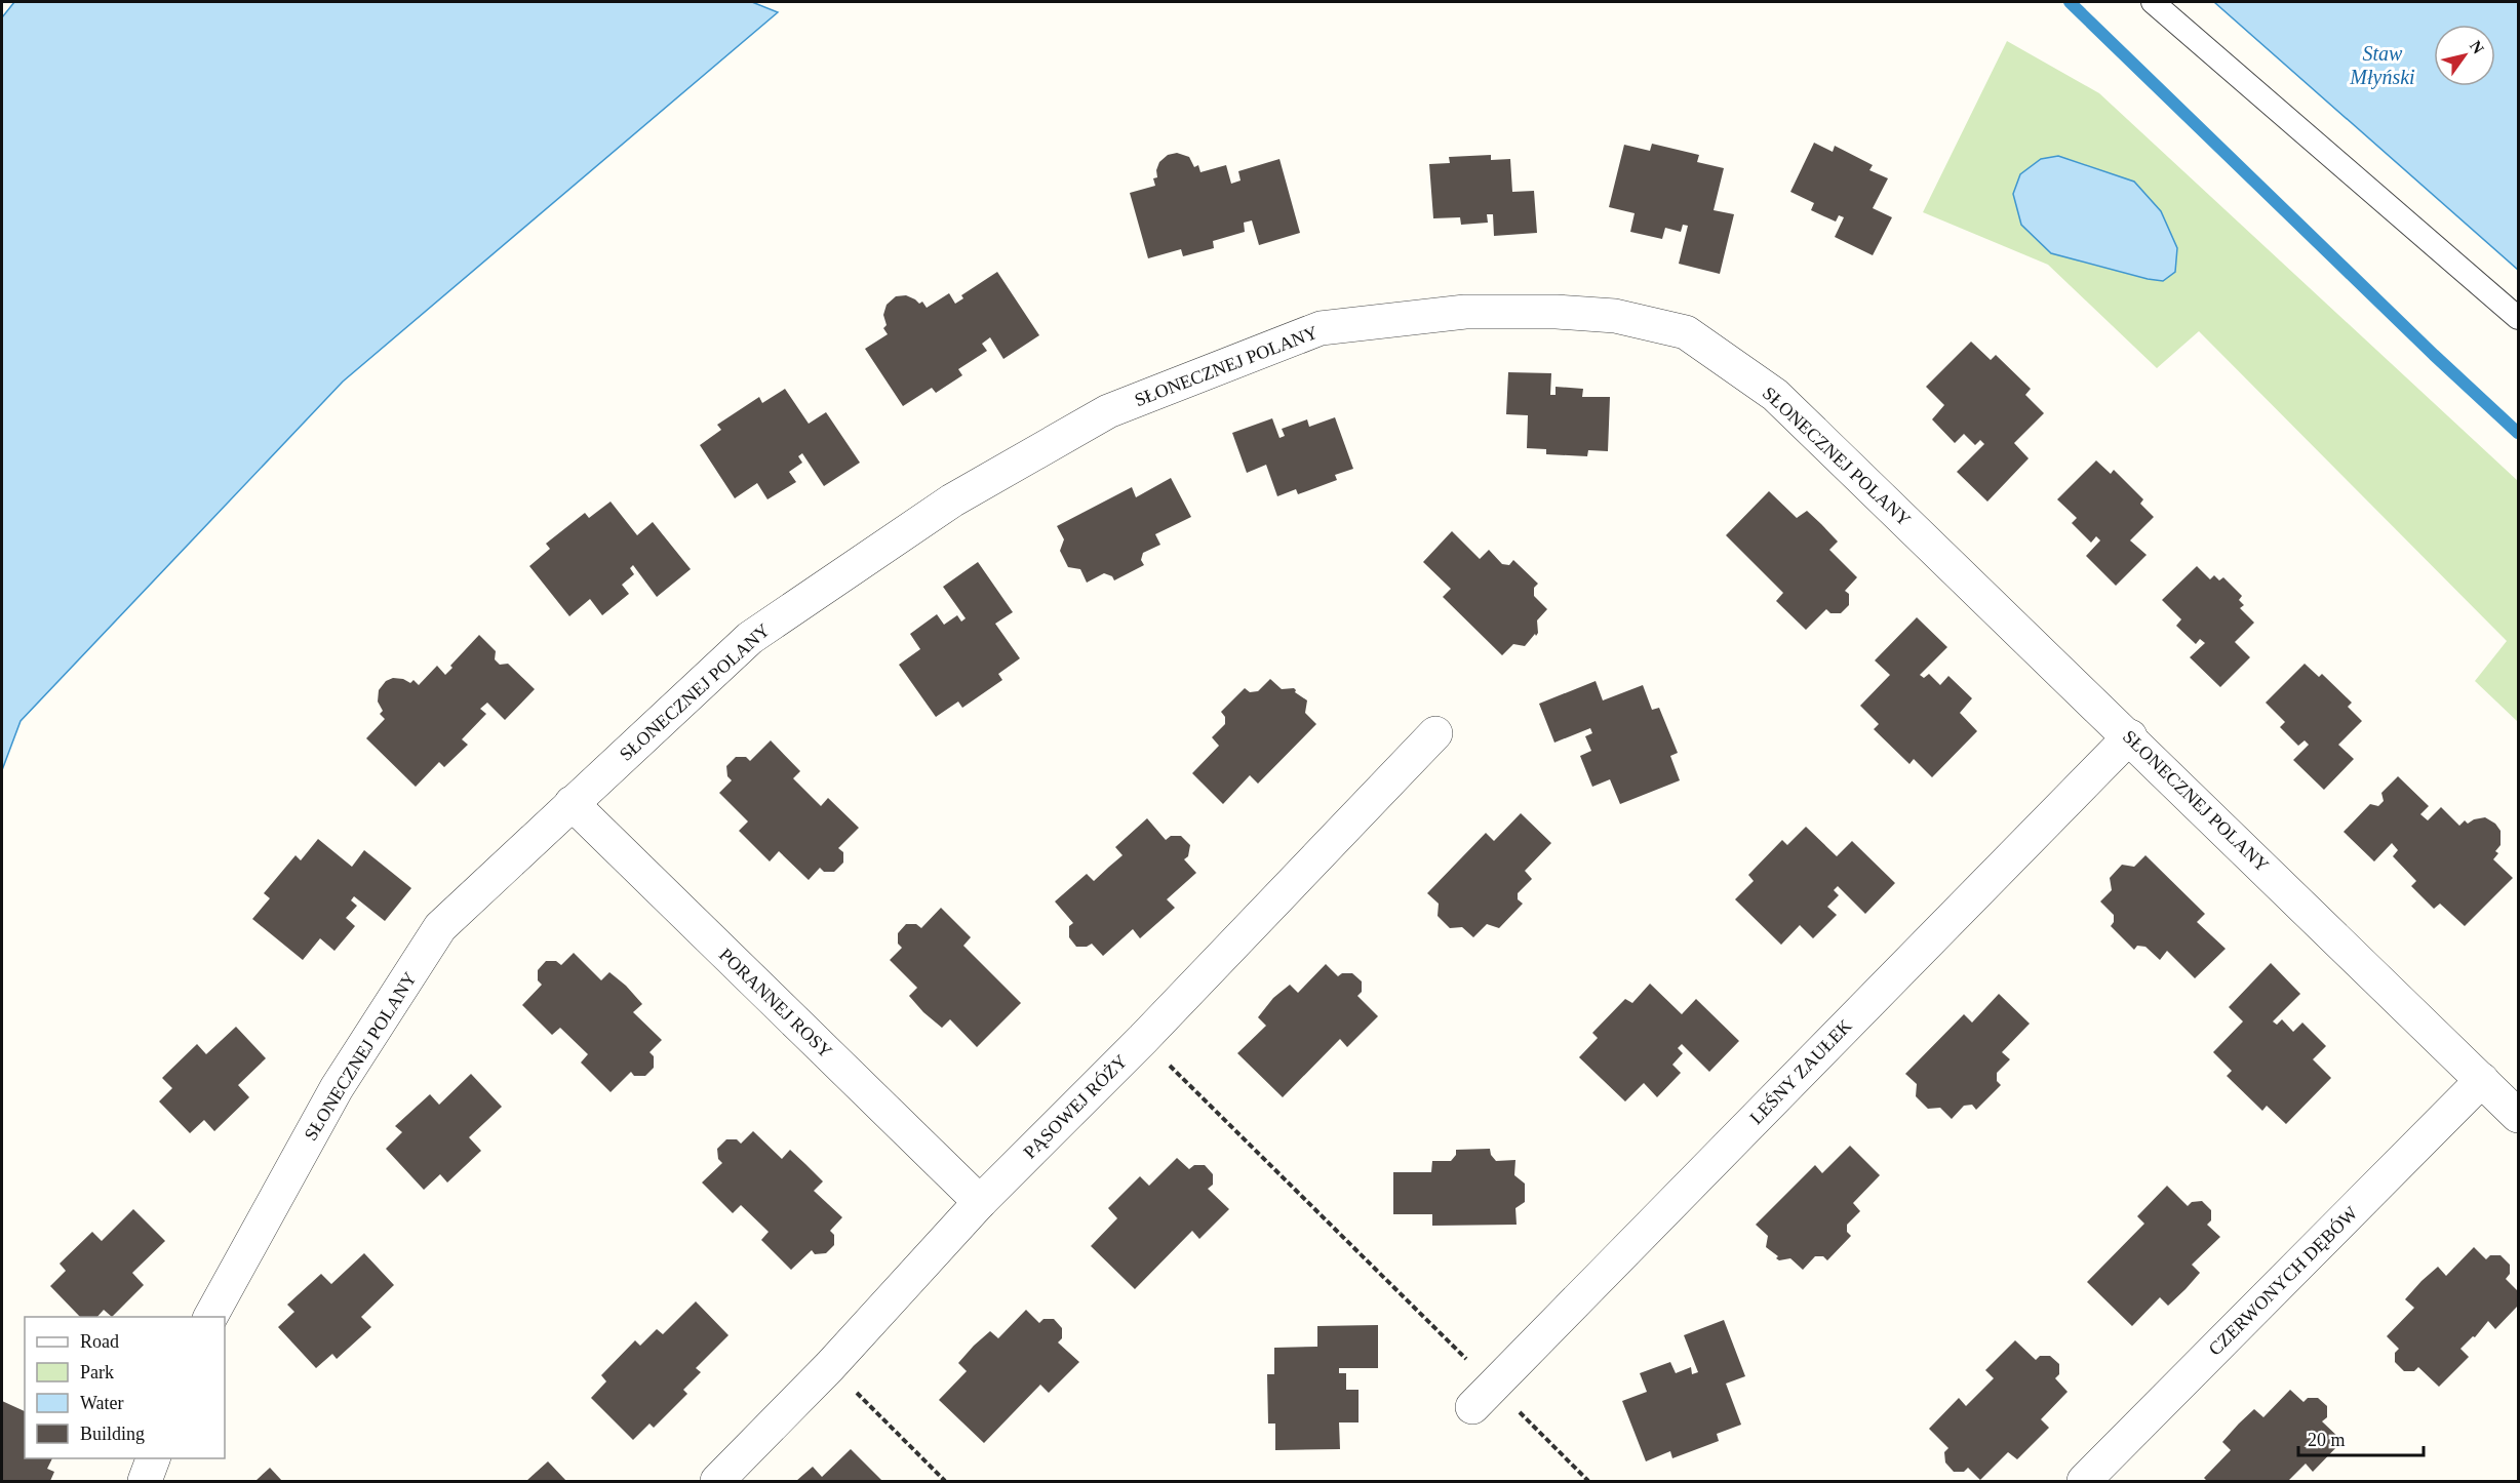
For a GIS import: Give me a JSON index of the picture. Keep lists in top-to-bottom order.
{
  "streets": {
    "street": [
      "SŁONECZNEJ POLANY",
      "PORANNEJ ROSY",
      "LEŚNY ZAUŁEK",
      "PĄSOWEJ RÓŻY",
      "CZERWONYCH DĘBÓW"
    ]
  },
  "crossings": [
    ["SŁONECZNEJ POLANY", "PORANNEJ ROSY"],
    ["SŁONECZNEJ POLANY", "LEŚNY ZAUŁEK"],
    ["SŁONECZNEJ POLANY", "CZERWONYCH DĘBÓW"],
    ["PORANNEJ ROSY", "PĄSOWEJ RÓŻY"]
  ],
  "water": ["Staw Młyński"],
  "legend": [
    "Road",
    "Park",
    "Water",
    "Building"
  ],
  "scale_bar": "20 m",
  "north": "top right"
}
